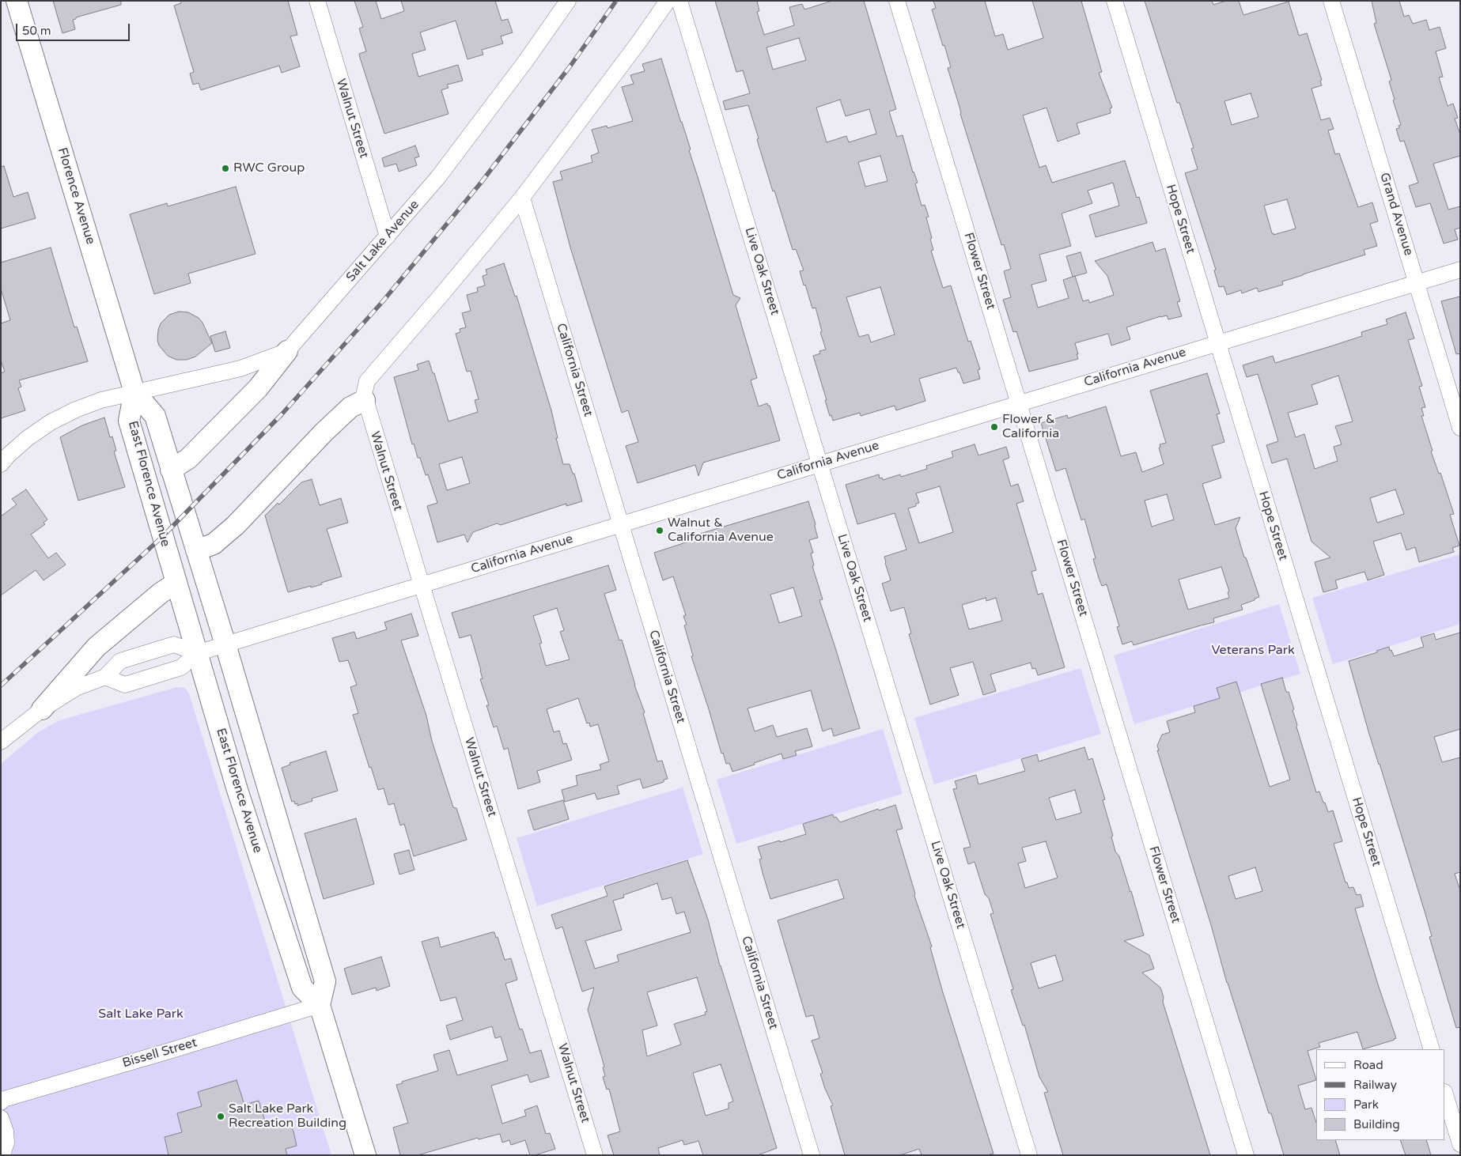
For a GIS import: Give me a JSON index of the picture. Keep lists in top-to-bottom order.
{
  "streets": {
    "main road": ["Florence Avenue", "East Florence Avenue"],
    "street": [
      "Walnut Street",
      "Grand Avenue",
      "Hope Street",
      "Salt Lake Avenue",
      "Live Oak Street",
      "Flower Street",
      "California Avenue",
      "California Street",
      "Bissell Street"
    ]
  },
  "crossings": [
    ["Walnut Street", "Salt Lake Avenue"],
    ["Walnut Street", "California Avenue"],
    ["Florence Avenue", "Salt Lake Avenue"],
    ["Florence Avenue", "East Florence Avenue"],
    ["Grand Avenue", "California Avenue"],
    ["Hope Street", "California Avenue"],
    ["Salt Lake Avenue", "East Florence Avenue"],
    ["Live Oak Street", "California Avenue"],
    ["Flower Street", "California Avenue"],
    ["California Avenue", "California Street"],
    ["California Avenue", "East Florence Avenue"],
    ["East Florence Avenue", "Bissell Street"]
  ],
  "parks": ["Veterans Park", "Salt Lake Park"],
  "places": [
    "RWC Group",
    "Flower & California",
    "Walnut & California Avenue",
    "Salt Lake Park Recreation Building"
  ],
  "legend": [
    "Road",
    "Railway",
    "Park",
    "Building"
  ],
  "scale_bar": "50 m"
}
